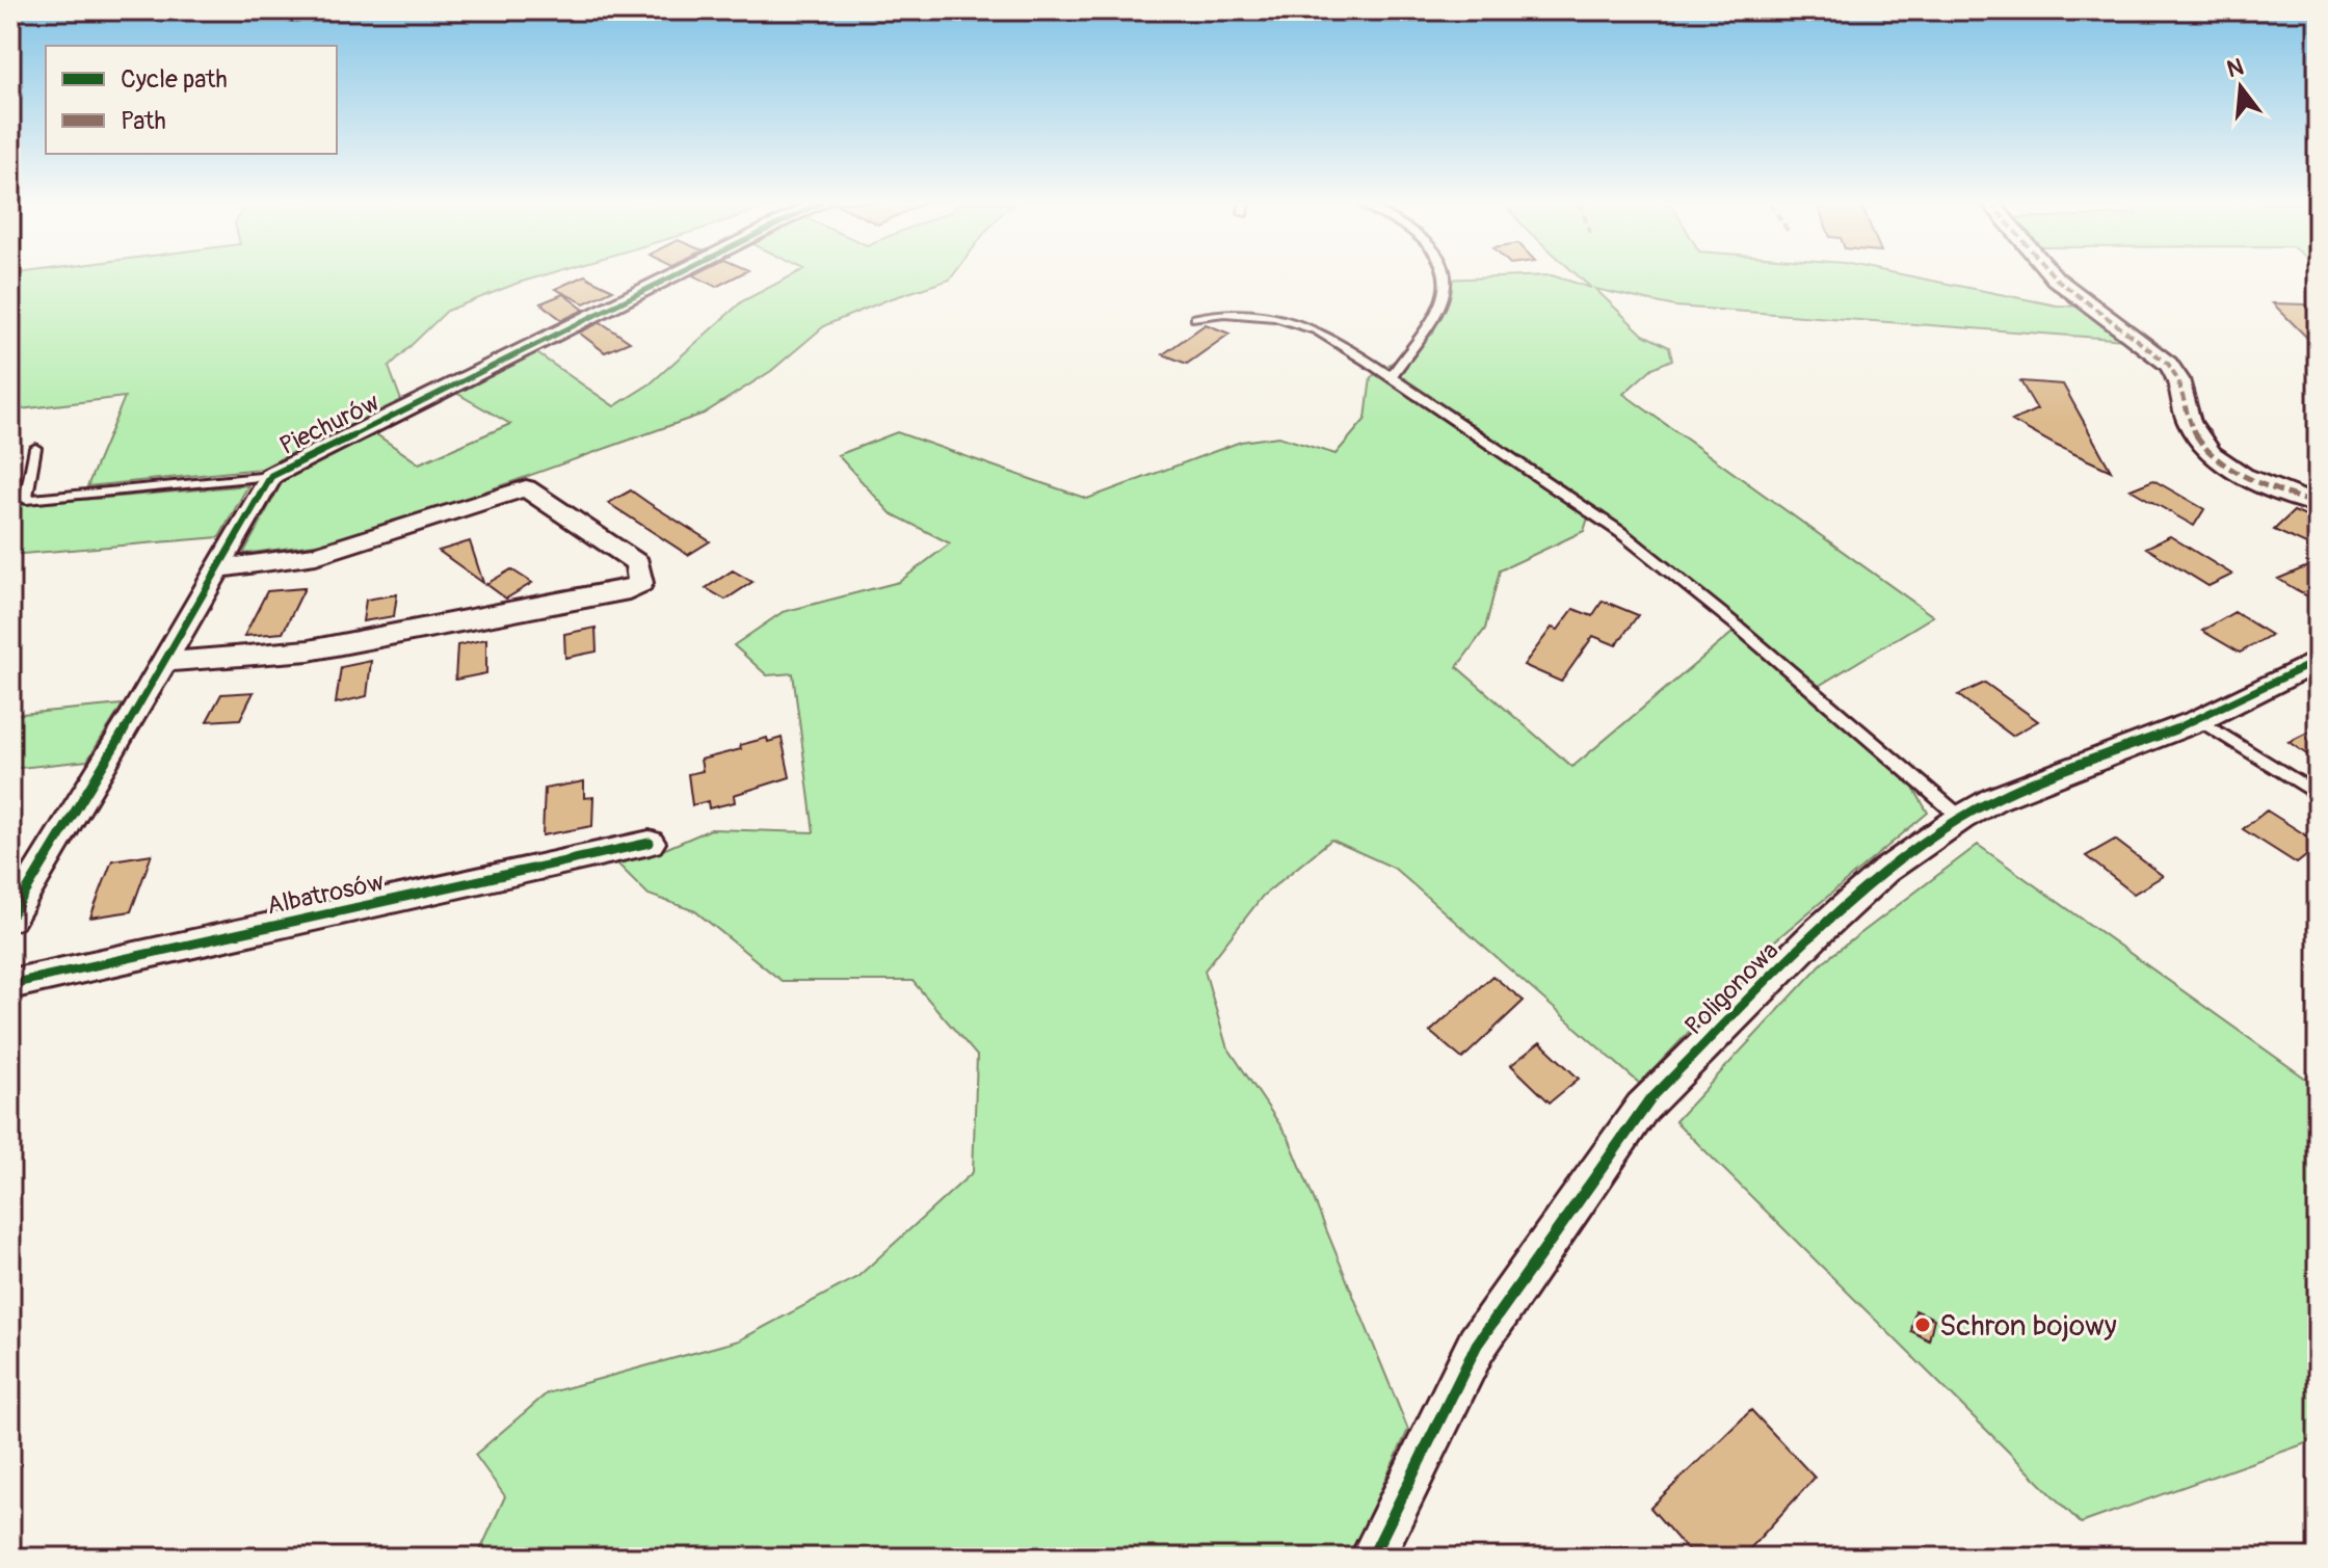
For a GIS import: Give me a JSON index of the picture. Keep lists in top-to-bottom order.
{
  "streets": {
    "street": ["Piechurów", "Albatrosów", "Poligonowa"]
  },
  "places": ["Schron bojowy"],
  "legend": ["Cycle path", "Path"],
  "north": "top"
}
